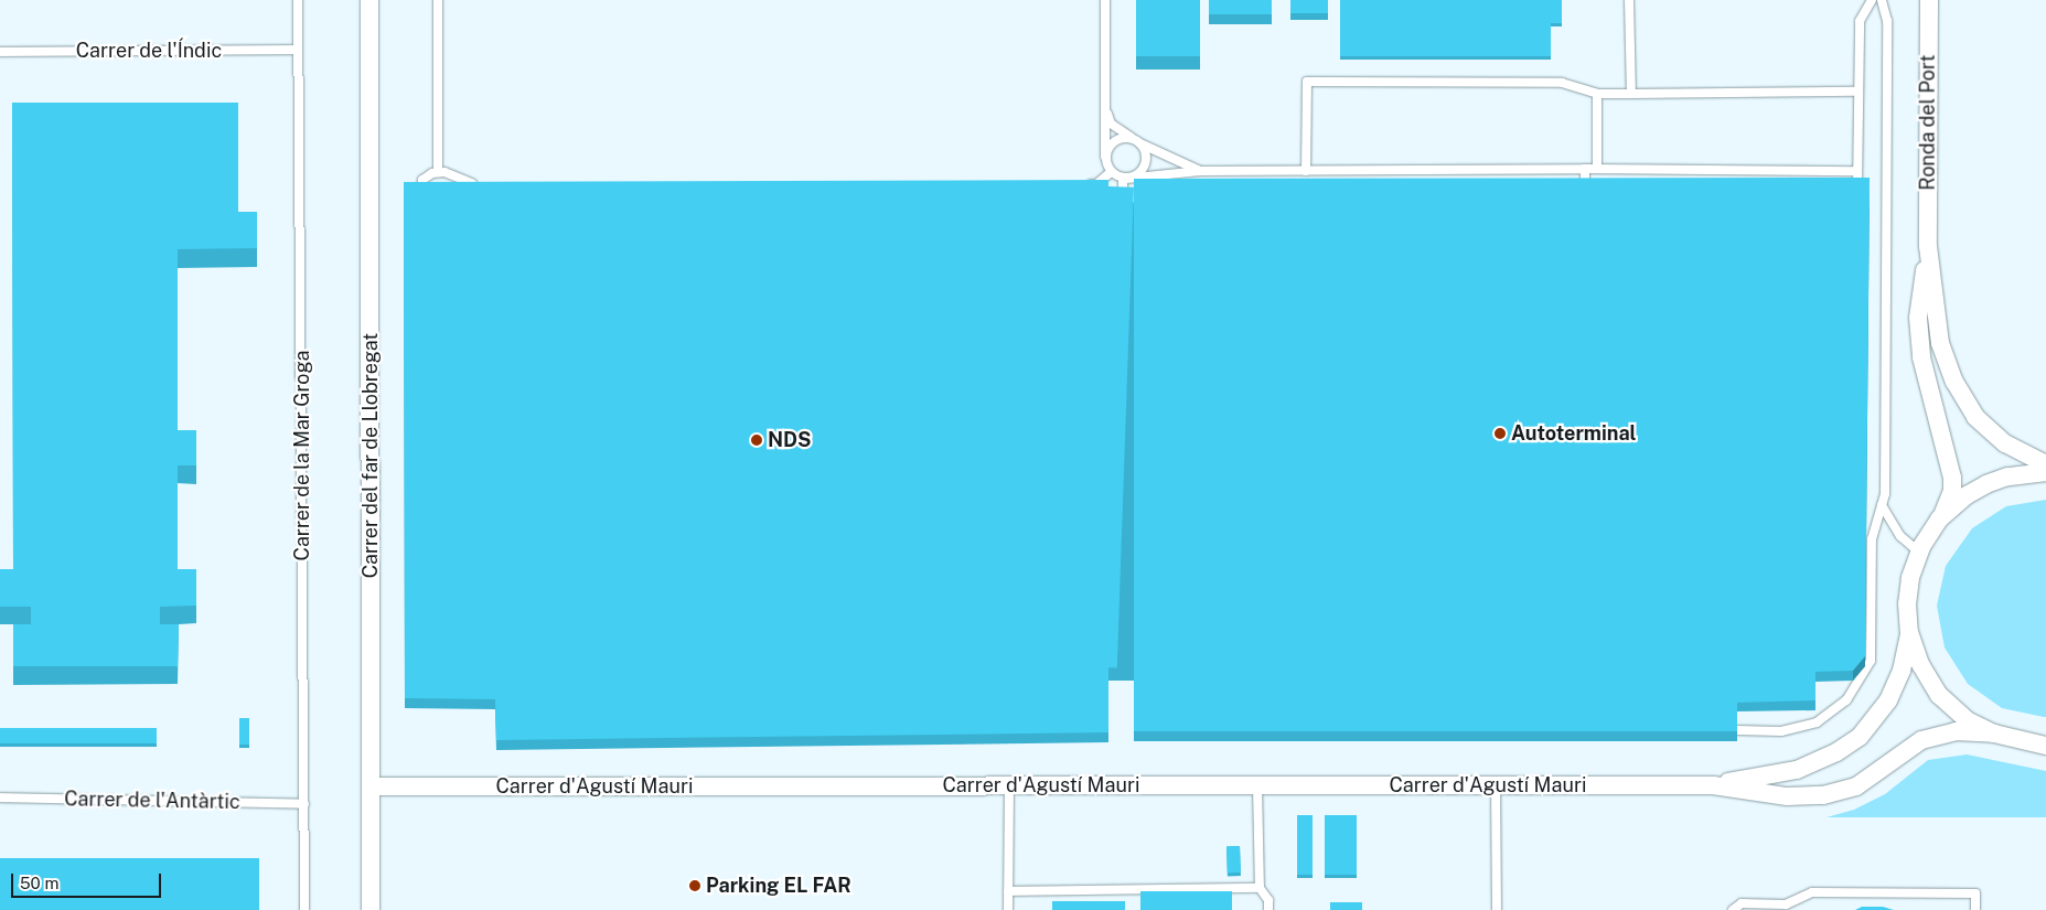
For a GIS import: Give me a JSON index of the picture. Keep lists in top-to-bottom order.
{
  "streets": {
    "street": ["Ronda del Port", "Carrer del far de Llobregat", "Carrer d'Agustí Mauri"],
    "lane": ["Carrer de l'Índic", "Carrer de la Mar Groga", "Carrer de l'Antàrtic"]
  },
  "crossings": [
    ["Carrer de l'Índic", "Carrer de la Mar Groga"],
    ["Carrer de la Mar Groga", "Carrer de l'Antàrtic"],
    ["Carrer del far de Llobregat", "Carrer d'Agustí Mauri"]
  ],
  "places": ["Autoterminal", "NDS", "Parking EL FAR"],
  "scale_bar": "50 m"
}
